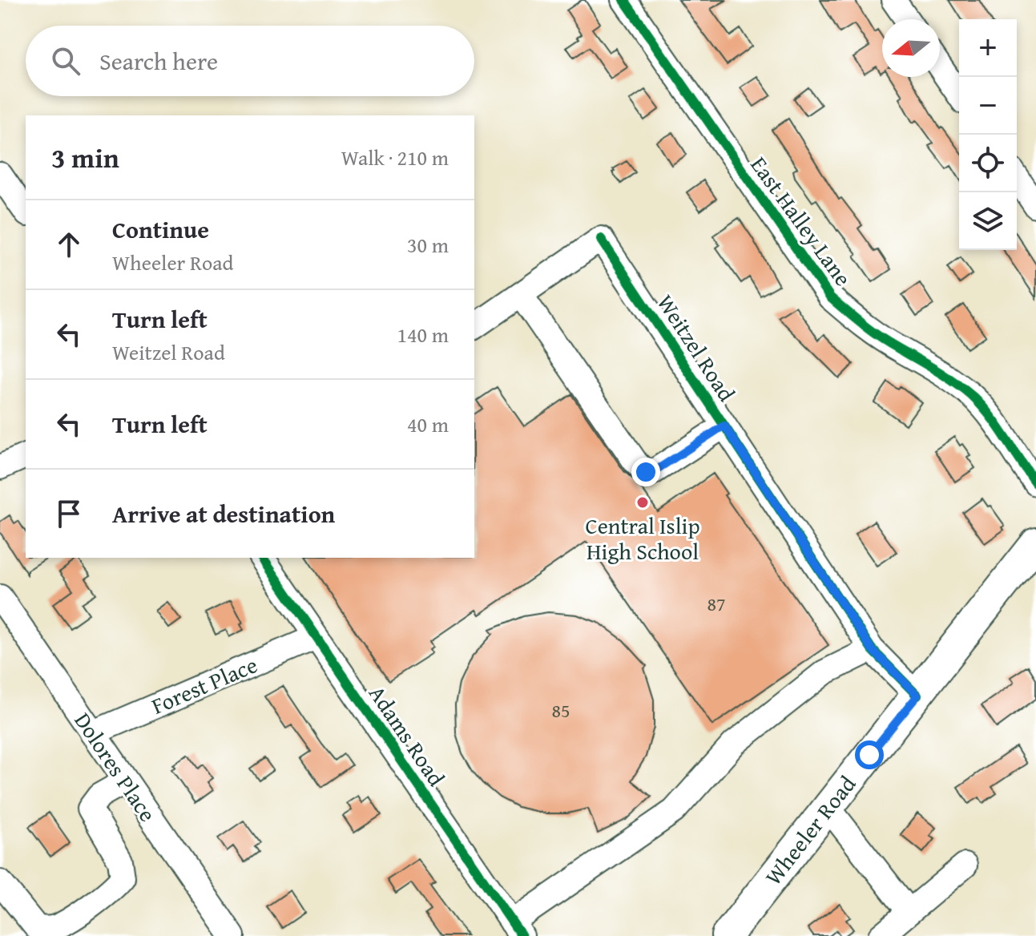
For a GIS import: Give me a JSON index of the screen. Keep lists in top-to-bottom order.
{
  "streets": {
    "main road": ["Wheeler Road"],
    "street": [
      "East Halley Lane",
      "Weitzel Road",
      "Forest Place",
      "Adams Road",
      "Dolores Place"
    ]
  },
  "crossings": [
    ["Weitzel Road", "Wheeler Road"],
    ["Forest Place", "Adams Road"],
    ["Forest Place", "Dolores Place"]
  ],
  "places": ["Central Islip High School"],
  "house_numbers": ["87", "85"],
  "north": "left",
  "page": {
    "map_buttons": ["+", "−"],
    "search": "Search here",
    "heading": ["3 min", "Walk · 210 m"],
    "list": [
      ["Continue", "Wheeler Road", "30 m"],
      ["Turn left", "Weitzel Road", "140 m"],
      ["Turn left", "40 m"],
      "Arrive at destination"
    ]
  }
}
